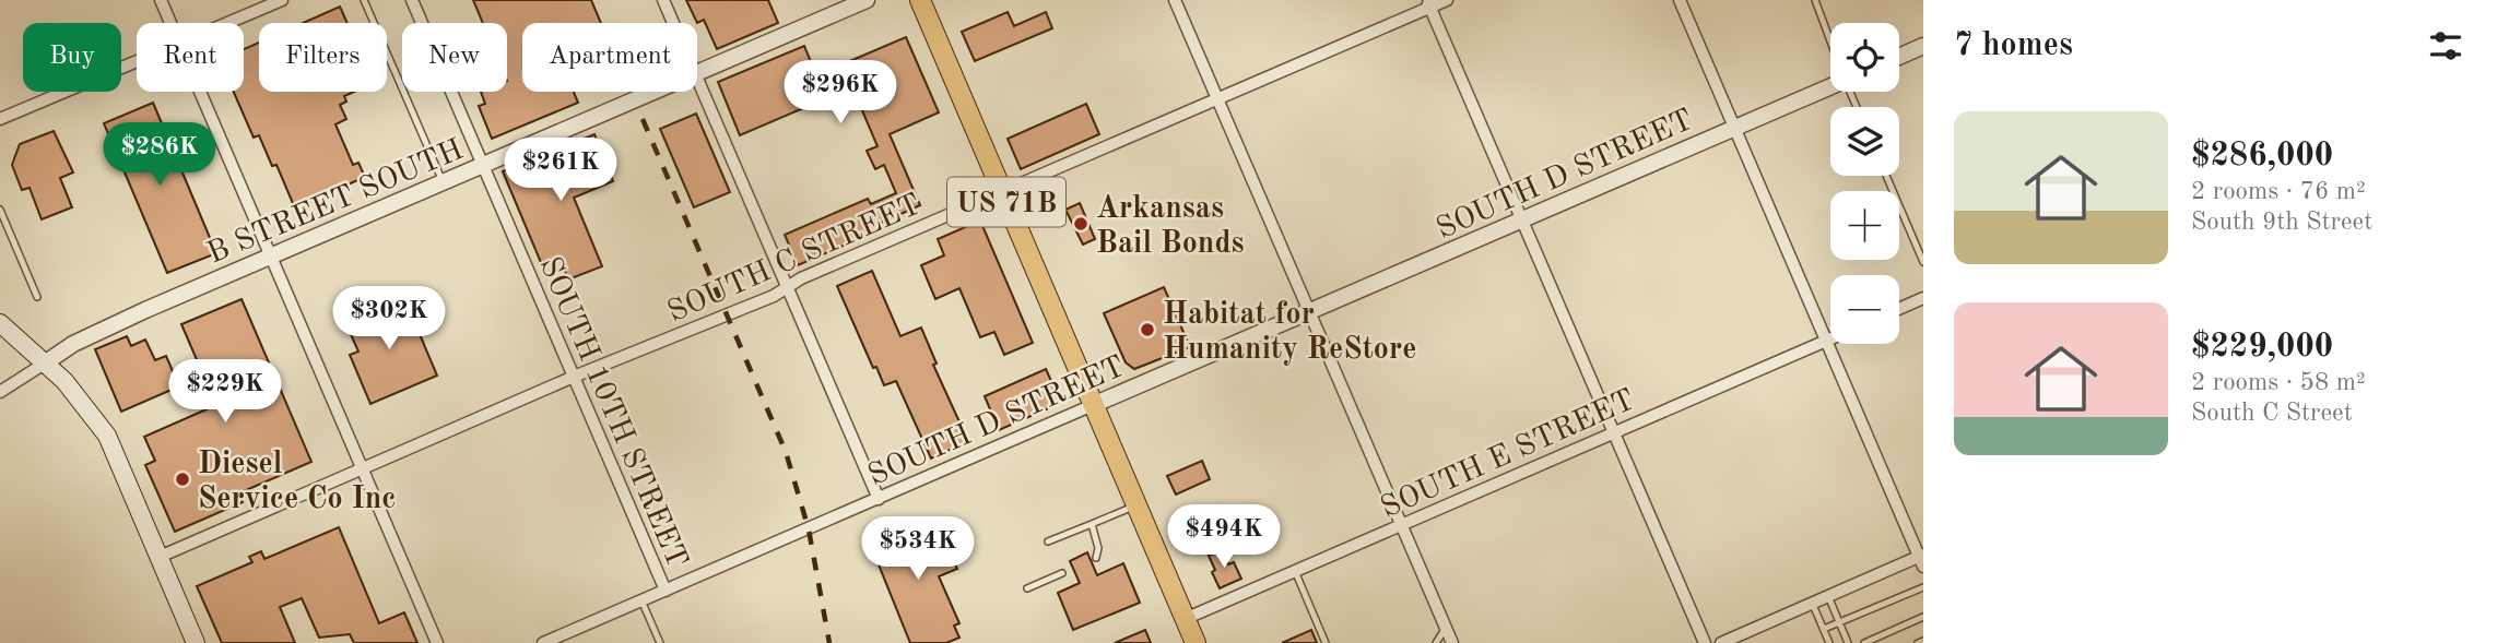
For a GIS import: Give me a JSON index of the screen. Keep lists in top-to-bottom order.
{
  "streets": {
    "main road": ["US 71B"],
    "street": [
      "SOUTH D STREET",
      "B STREET SOUTH",
      "SOUTH C STREET",
      "SOUTH 10TH STREET",
      "SOUTH E STREET"
    ]
  },
  "crossings": [
    ["SOUTH D STREET", "US 71B"],
    ["SOUTH D STREET", "SOUTH 10TH STREET"],
    ["B STREET SOUTH", "SOUTH 10TH STREET"],
    ["US 71B", "SOUTH C STREET"],
    ["US 71B", "SOUTH E STREET"],
    ["SOUTH C STREET", "SOUTH 10TH STREET"]
  ],
  "places": ["Arkansas Bail Bonds", "Habitat for Humanity ReStore", "Diesel Service Co Inc"],
  "page": {
    "heading": "7 homes",
    "map_buttons": ["+", "−"],
    "chip": [
      "Buy",
      "Rent",
      "Filters",
      "New",
      "Apartment"
    ],
    "price": [
      "$296K",
      "$286K",
      "$261K",
      "$302K",
      "$229K",
      "$494K",
      "$534K"
    ],
    "list": [
      {
        "name": "$286,000",
        "note": "2 rooms · 76 m² · South 9th Street"
      },
      {
        "name": "$229,000",
        "note": "2 rooms · 58 m² · South C Street"
      }
    ]
  }
}
